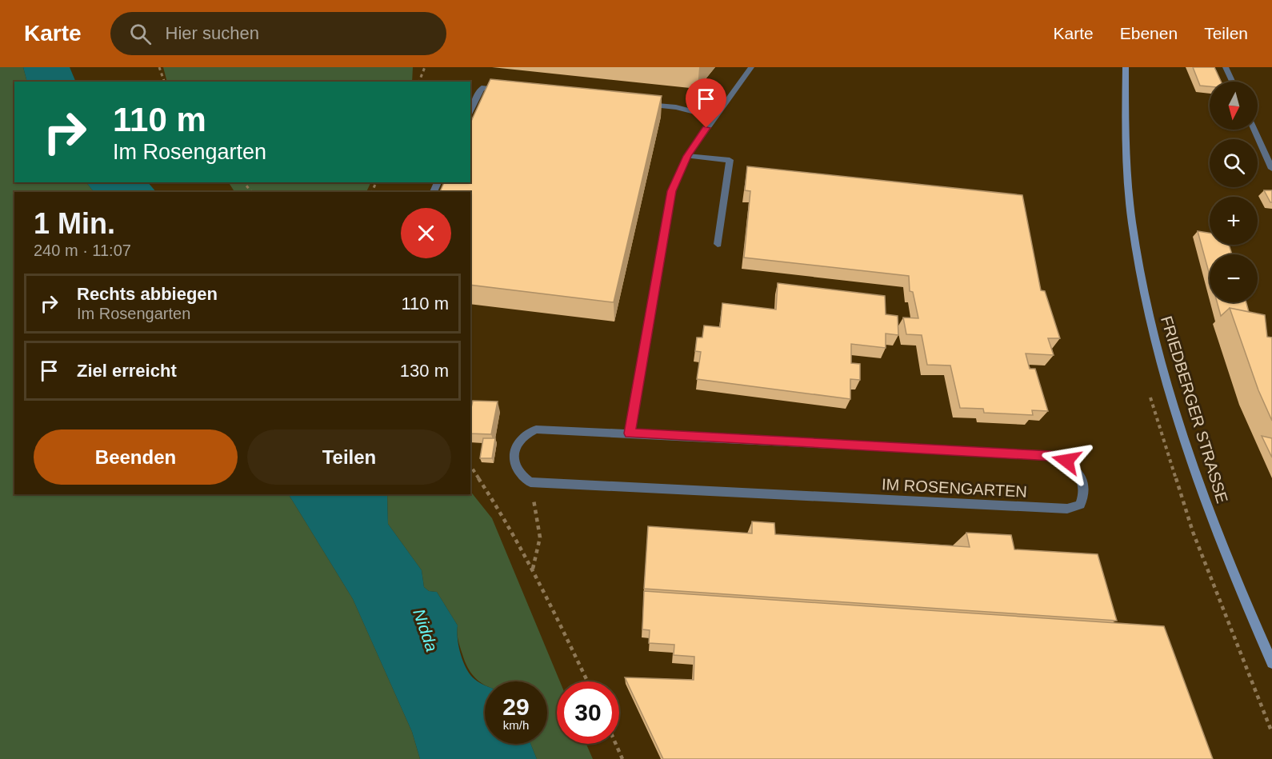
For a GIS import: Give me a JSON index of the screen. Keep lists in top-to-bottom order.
{
  "streets": {
    "street": ["FRIEDBERGER STRASSE", "IM ROSENGARTEN"]
  },
  "water": ["Nidda"],
  "north": "bottom",
  "page": {
    "header": "Karte",
    "search": "Hier suchen",
    "nav": ["Karte", "Ebenen", "Teilen"],
    "map_buttons": ["+", "−"],
    "turn": ["110 m", "Im Rosengarten"],
    "heading": ["1 Min.", "240 m · 11:07"],
    "list": [
      {
        "name": "Rechts abbiegen",
        "note": "Im Rosengarten",
        "value": "110 m"
      },
      {
        "name": "Ziel erreicht",
        "value": "130 m"
      }
    ],
    "buttons": ["Beenden", "Teilen"],
    "speed": "29 km/h",
    "limit": "30"
  }
}
